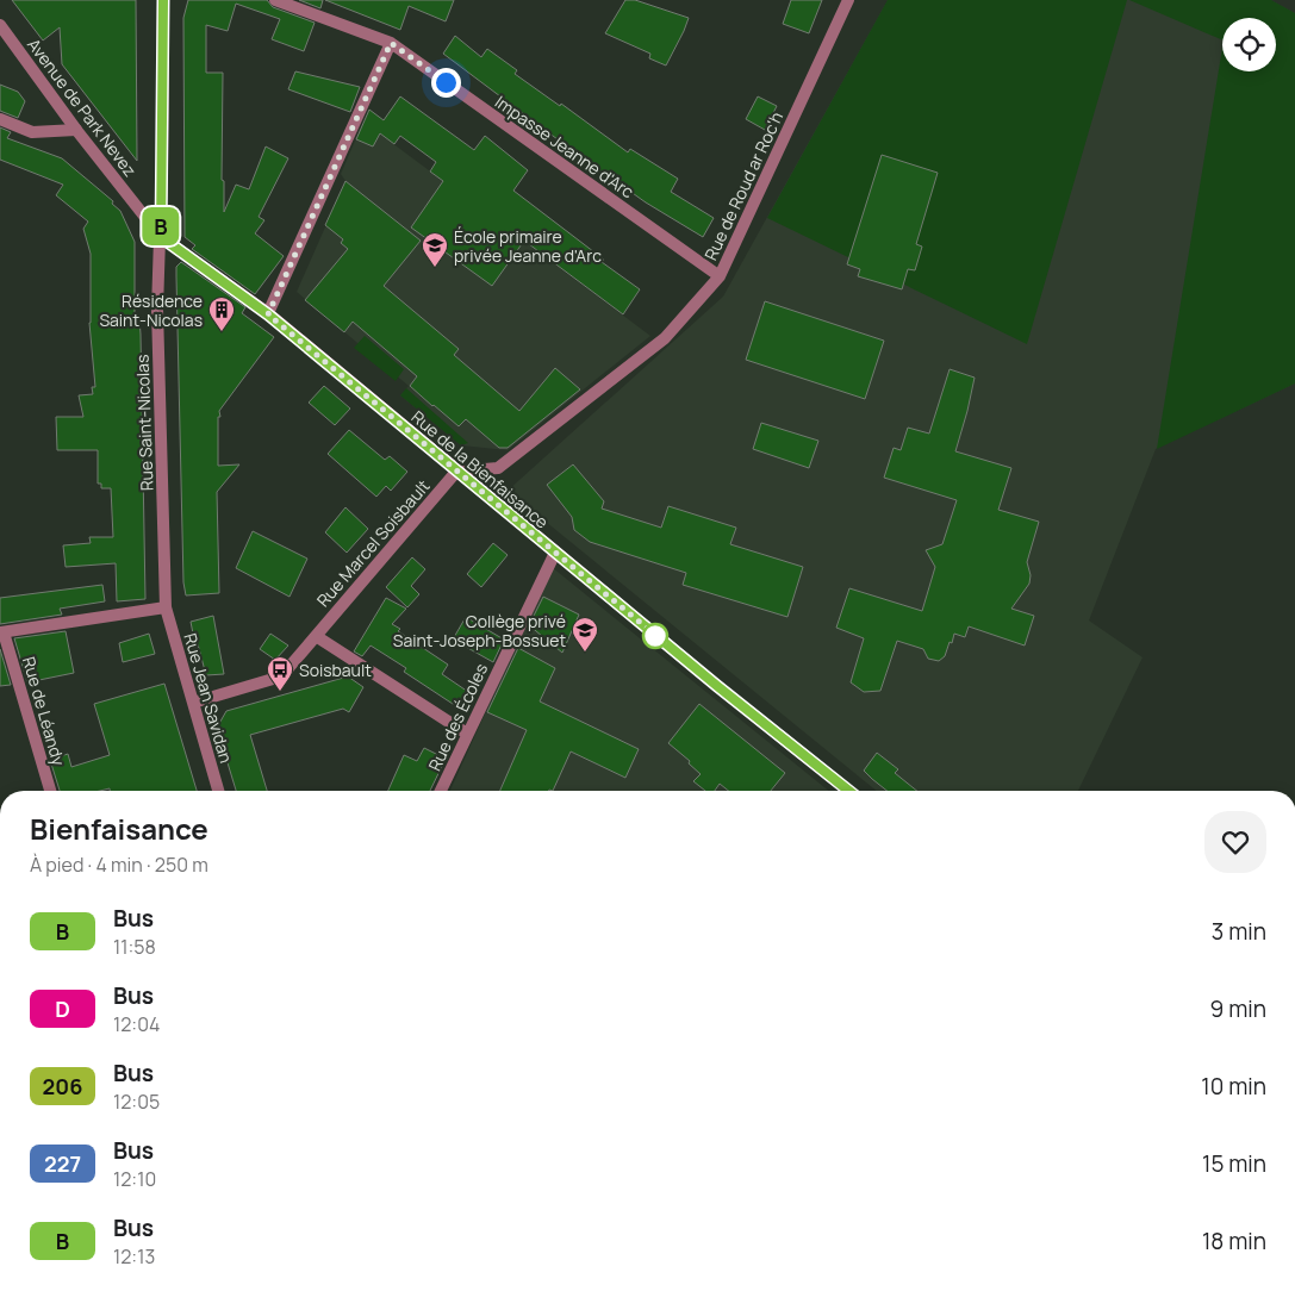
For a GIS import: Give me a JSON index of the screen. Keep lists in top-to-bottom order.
{
  "streets": {
    "street": [
      "Avenue de Park Nevez",
      "Impasse Jeanne d'Arc",
      "Rue de Roud ar Roc'h",
      "Rue Saint-Nicolas",
      "Rue de la Bienfaisance",
      "Rue Marcel Soisbault",
      "Rue Jean Savidan",
      "Rue de Léandy",
      "Rue des Écoles"
    ]
  },
  "crossings": [
    ["Avenue de Park Nevez", "Rue Saint-Nicolas"],
    ["Avenue de Park Nevez", "Rue de la Bienfaisance"],
    ["Impasse Jeanne d'Arc", "Rue de Roud ar Roc'h"],
    ["Rue de Roud ar Roc'h", "Rue de la Bienfaisance"],
    ["Rue de Roud ar Roc'h", "Rue Marcel Soisbault"],
    ["Rue Saint-Nicolas", "Rue de la Bienfaisance"],
    ["Rue Saint-Nicolas", "Rue Jean Savidan"],
    ["Rue de la Bienfaisance", "Rue Marcel Soisbault"],
    ["Rue de la Bienfaisance", "Rue des Écoles"],
    ["Rue Marcel Soisbault", "Rue Jean Savidan"]
  ],
  "places": {
    "school or university": ["École primaire privée Jeanne d'Arc", "Collège privé Saint-Joseph-Bossuet"],
    "building": ["Résidence Saint-Nicolas"],
    "bus stop": ["Soisbault"]
  },
  "lines": ["bus line B"],
  "page": {
    "on_map": "B",
    "heading": ["Bienfaisance", "À pied · 4 min · 250 m"],
    "list": [
      {
        "mark": "B",
        "name": "Bus",
        "note": "11:58",
        "value": "3 min"
      },
      {
        "mark": "D",
        "name": "Bus",
        "note": "12:04",
        "value": "9 min"
      },
      {
        "mark": "206",
        "name": "Bus",
        "note": "12:05",
        "value": "10 min"
      },
      {
        "mark": "227",
        "name": "Bus",
        "note": "12:10",
        "value": "15 min"
      },
      {
        "mark": "B",
        "name": "Bus",
        "note": "12:13",
        "value": "18 min"
      }
    ]
  }
}
